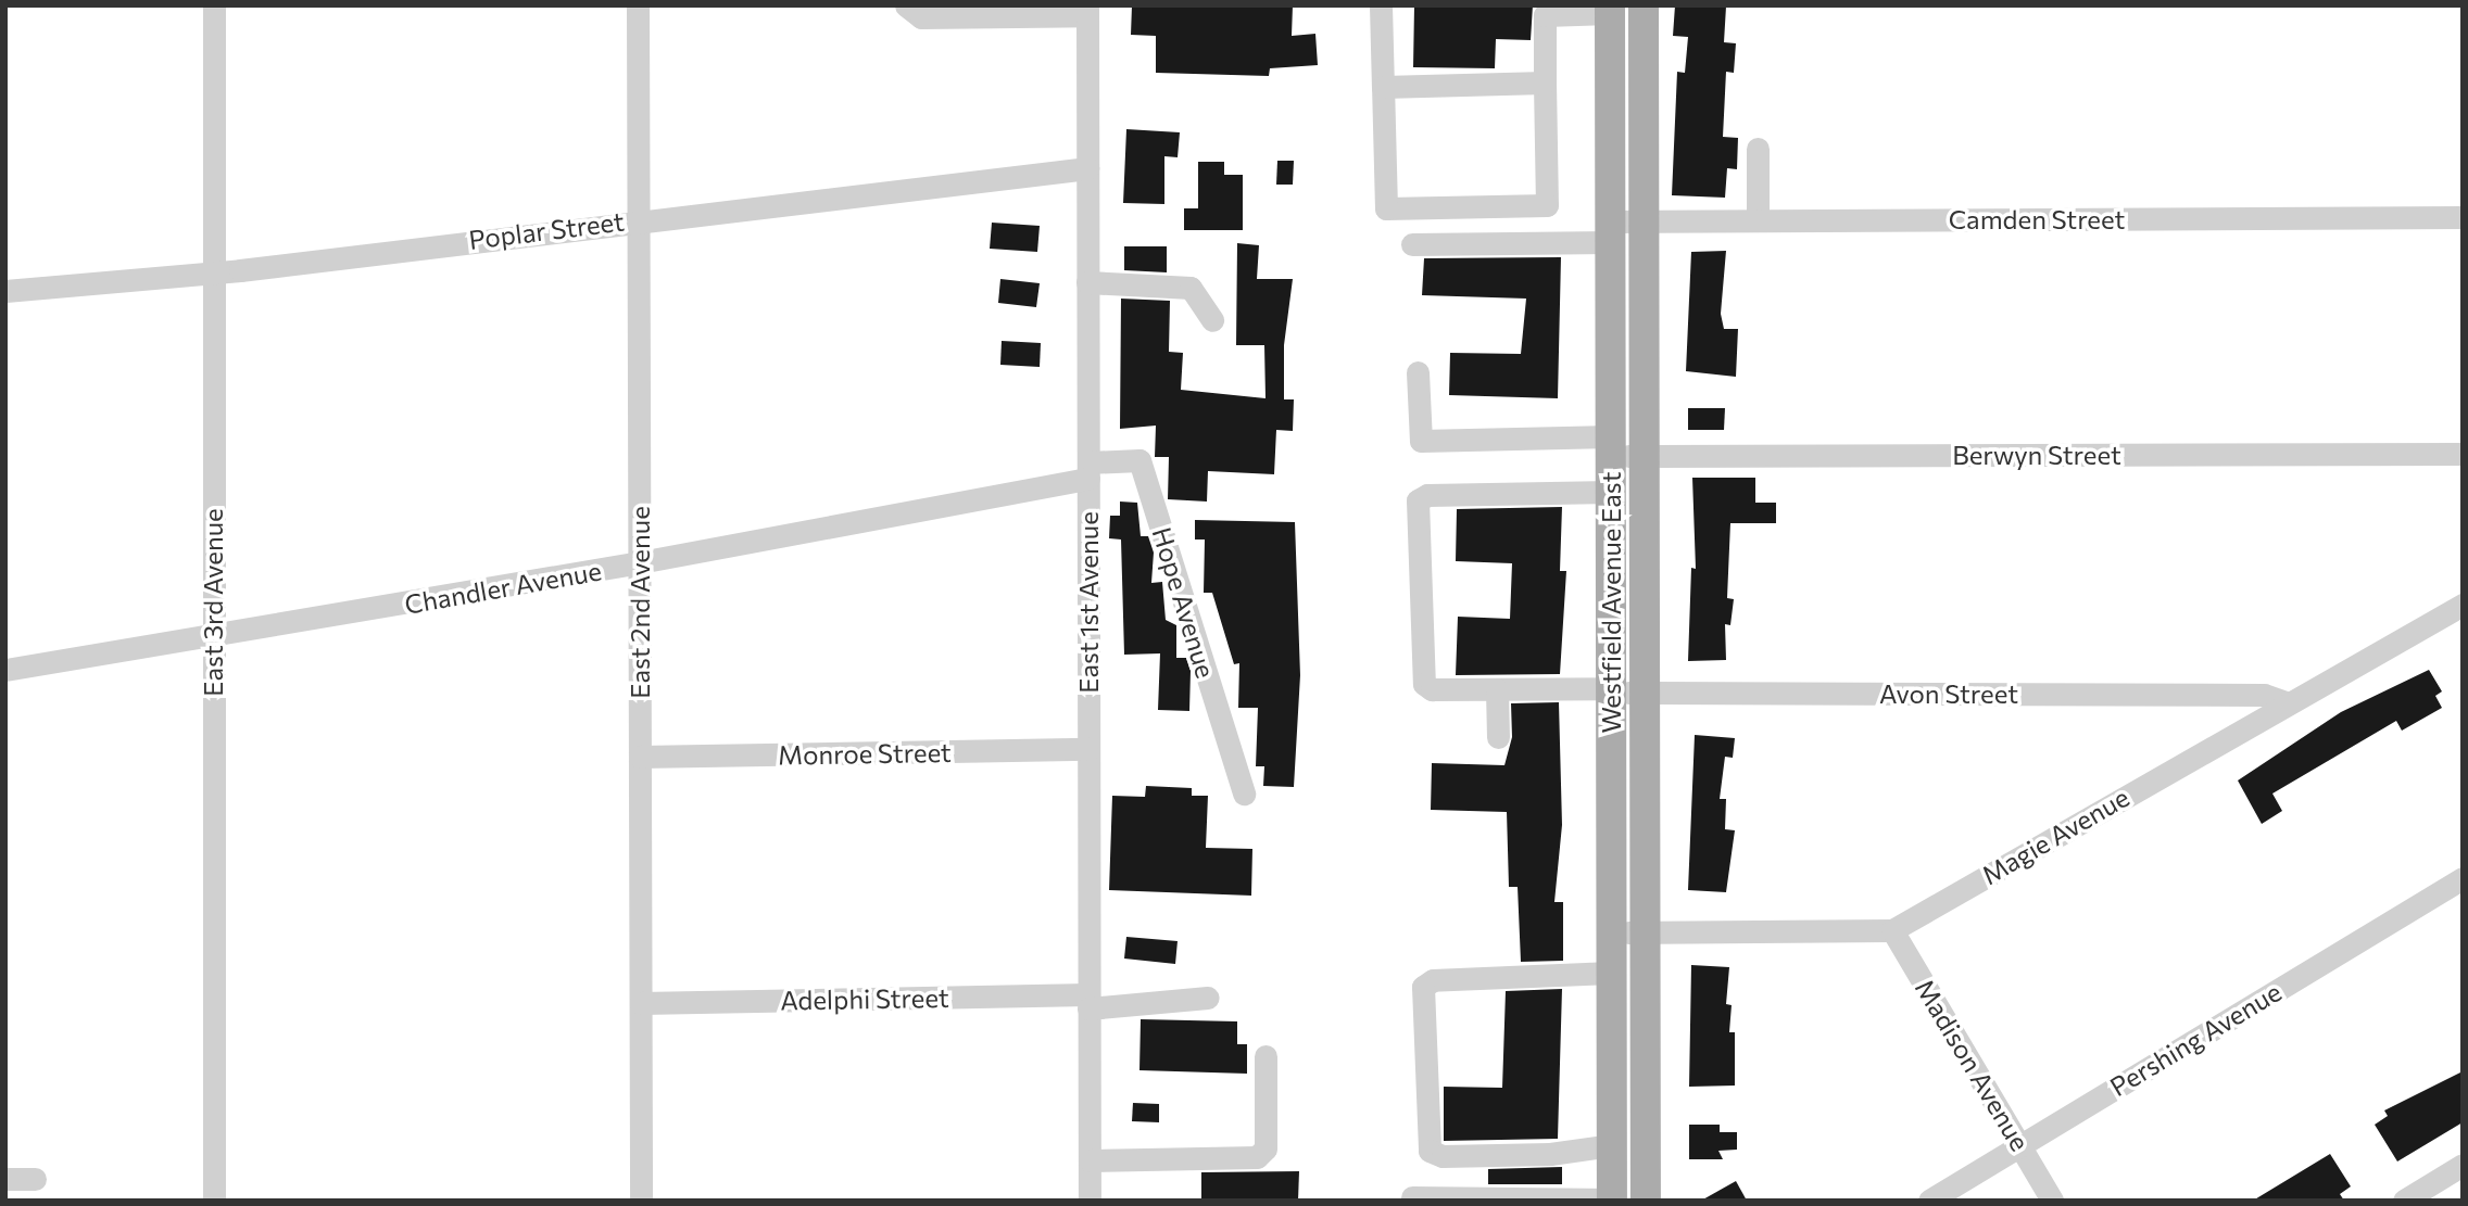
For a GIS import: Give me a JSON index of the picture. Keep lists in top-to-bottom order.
{
  "streets": {
    "main road": ["Westfield Avenue East"],
    "street": [
      "Camden Street",
      "Poplar Street",
      "Berwyn Street",
      "Chandler Avenue",
      "East 3rd Avenue",
      "East 2nd Avenue",
      "East 1st Avenue",
      "Hope Avenue",
      "Avon Street",
      "Monroe Street",
      "Magie Avenue",
      "Adelphi Street",
      "Pershing Avenue",
      "Madison Avenue"
    ]
  },
  "crossings": [
    ["Camden Street", "Westfield Avenue East"],
    ["Poplar Street", "East 3rd Avenue"],
    ["Poplar Street", "East 2nd Avenue"],
    ["Poplar Street", "East 1st Avenue"],
    ["Berwyn Street", "Westfield Avenue East"],
    ["Chandler Avenue", "East 3rd Avenue"],
    ["Chandler Avenue", "East 2nd Avenue"],
    ["Chandler Avenue", "East 1st Avenue"],
    ["Chandler Avenue", "Hope Avenue"],
    ["East 2nd Avenue", "Monroe Street"],
    ["East 2nd Avenue", "Adelphi Street"],
    ["East 1st Avenue", "Hope Avenue"],
    ["East 1st Avenue", "Monroe Street"],
    ["East 1st Avenue", "Adelphi Street"],
    ["Westfield Avenue East", "Avon Street"],
    ["Westfield Avenue East", "Magie Avenue"],
    ["Avon Street", "Magie Avenue"],
    ["Magie Avenue", "Madison Avenue"],
    ["Pershing Avenue", "Madison Avenue"]
  ]
}
